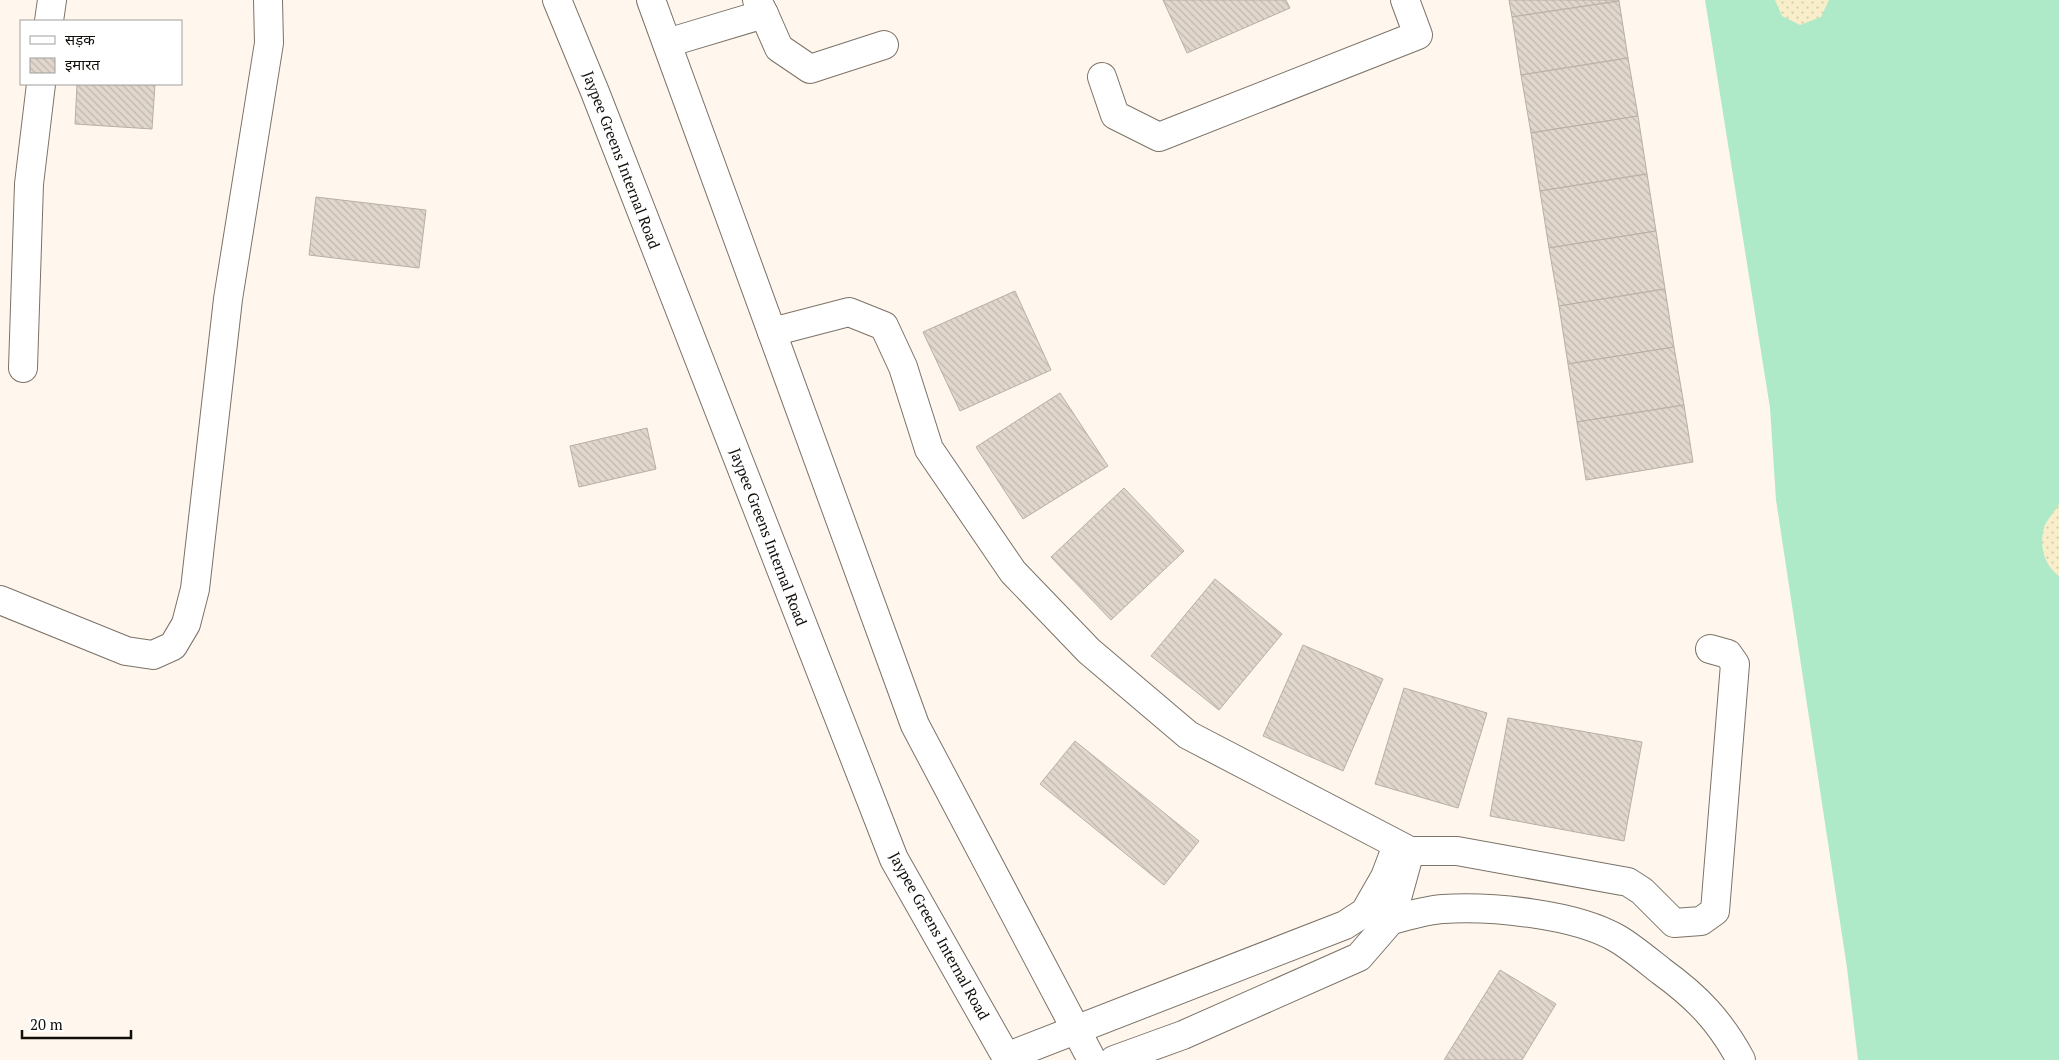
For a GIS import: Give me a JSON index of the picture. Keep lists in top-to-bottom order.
{
  "streets": {
    "street": ["Jaypee Greens Internal Road"]
  },
  "legend": ["सड़क", "इमारत"],
  "scale_bar": "20 m"
}
